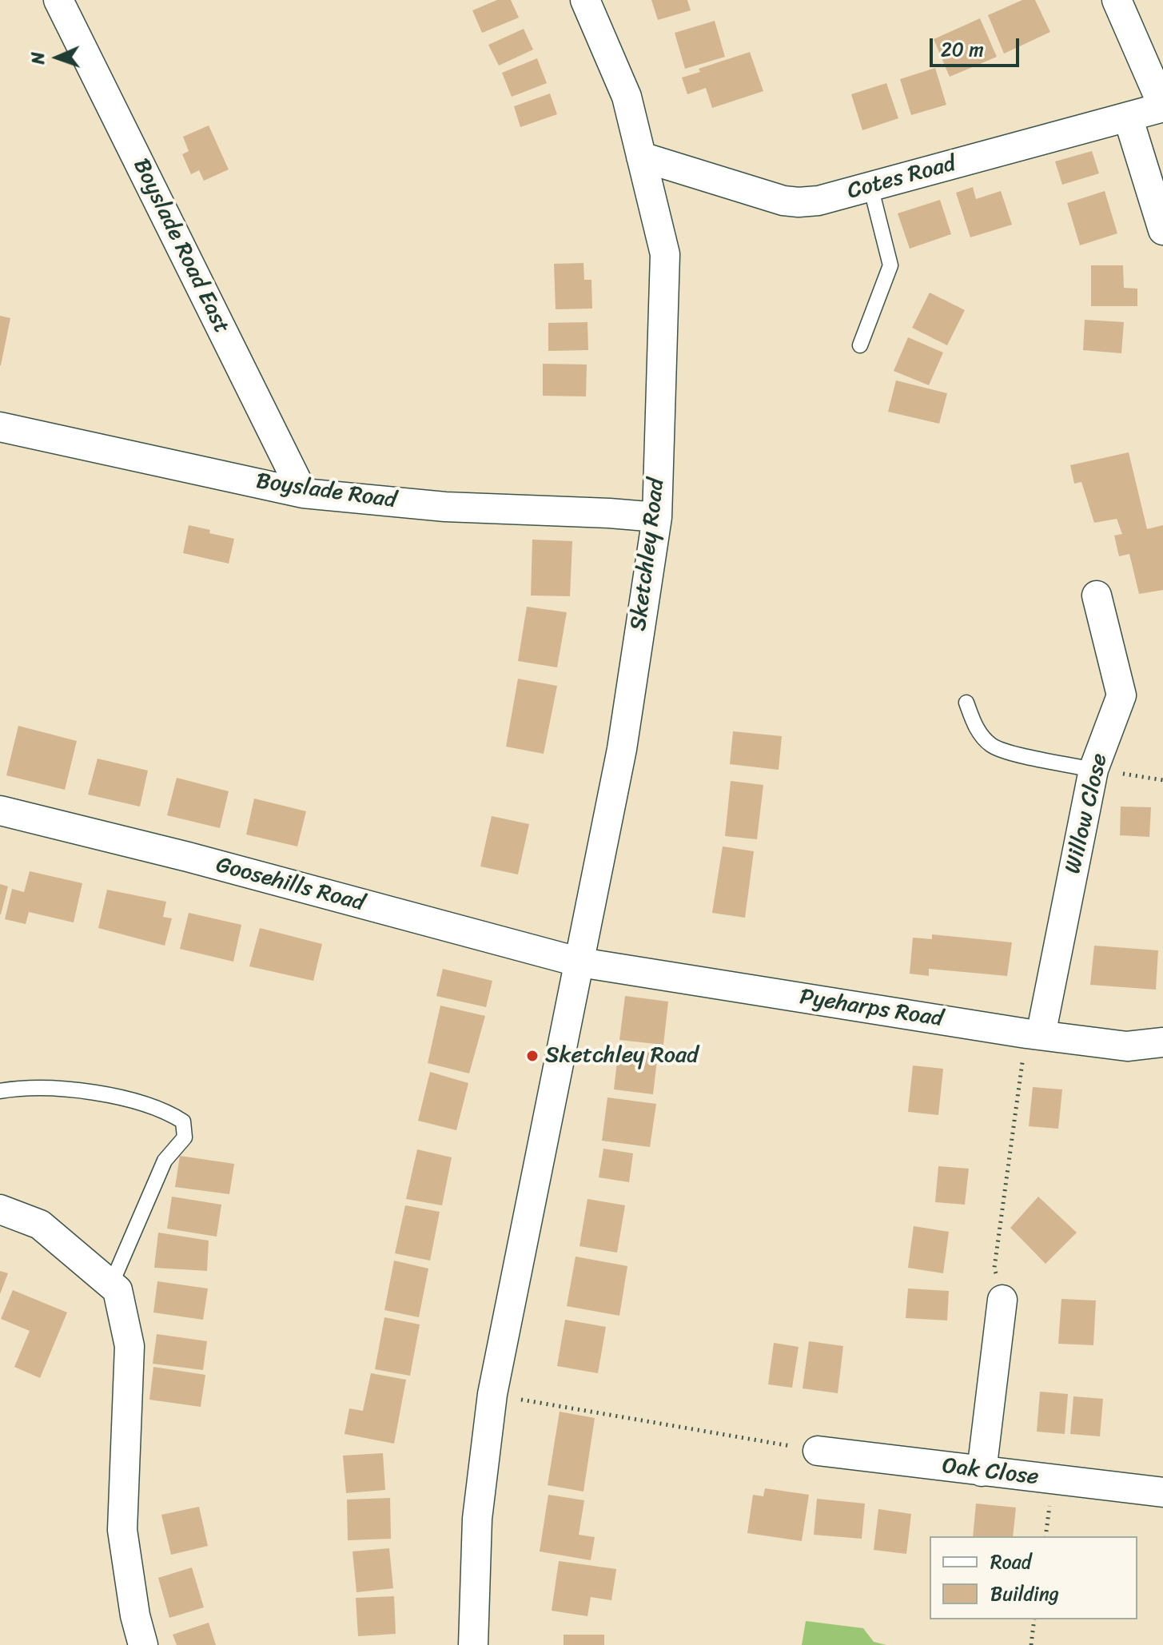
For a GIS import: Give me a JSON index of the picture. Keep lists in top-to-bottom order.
{
  "streets": {
    "street": [
      "Cotes Road",
      "Boyslade Road East",
      "Boyslade Road",
      "Sketchley Road",
      "Willow Close",
      "Goosehills Road",
      "Pyeharps Road",
      "Oak Close"
    ]
  },
  "crossings": [
    ["Cotes Road", "Sketchley Road"],
    ["Boyslade Road East", "Boyslade Road"],
    ["Boyslade Road", "Sketchley Road"],
    ["Sketchley Road", "Goosehills Road"],
    ["Sketchley Road", "Pyeharps Road"],
    ["Willow Close", "Pyeharps Road"],
    ["Goosehills Road", "Pyeharps Road"]
  ],
  "places": ["Sketchley Road"],
  "legend": ["Road", "Building"],
  "scale_bar": "20 m",
  "north": "left"
}
